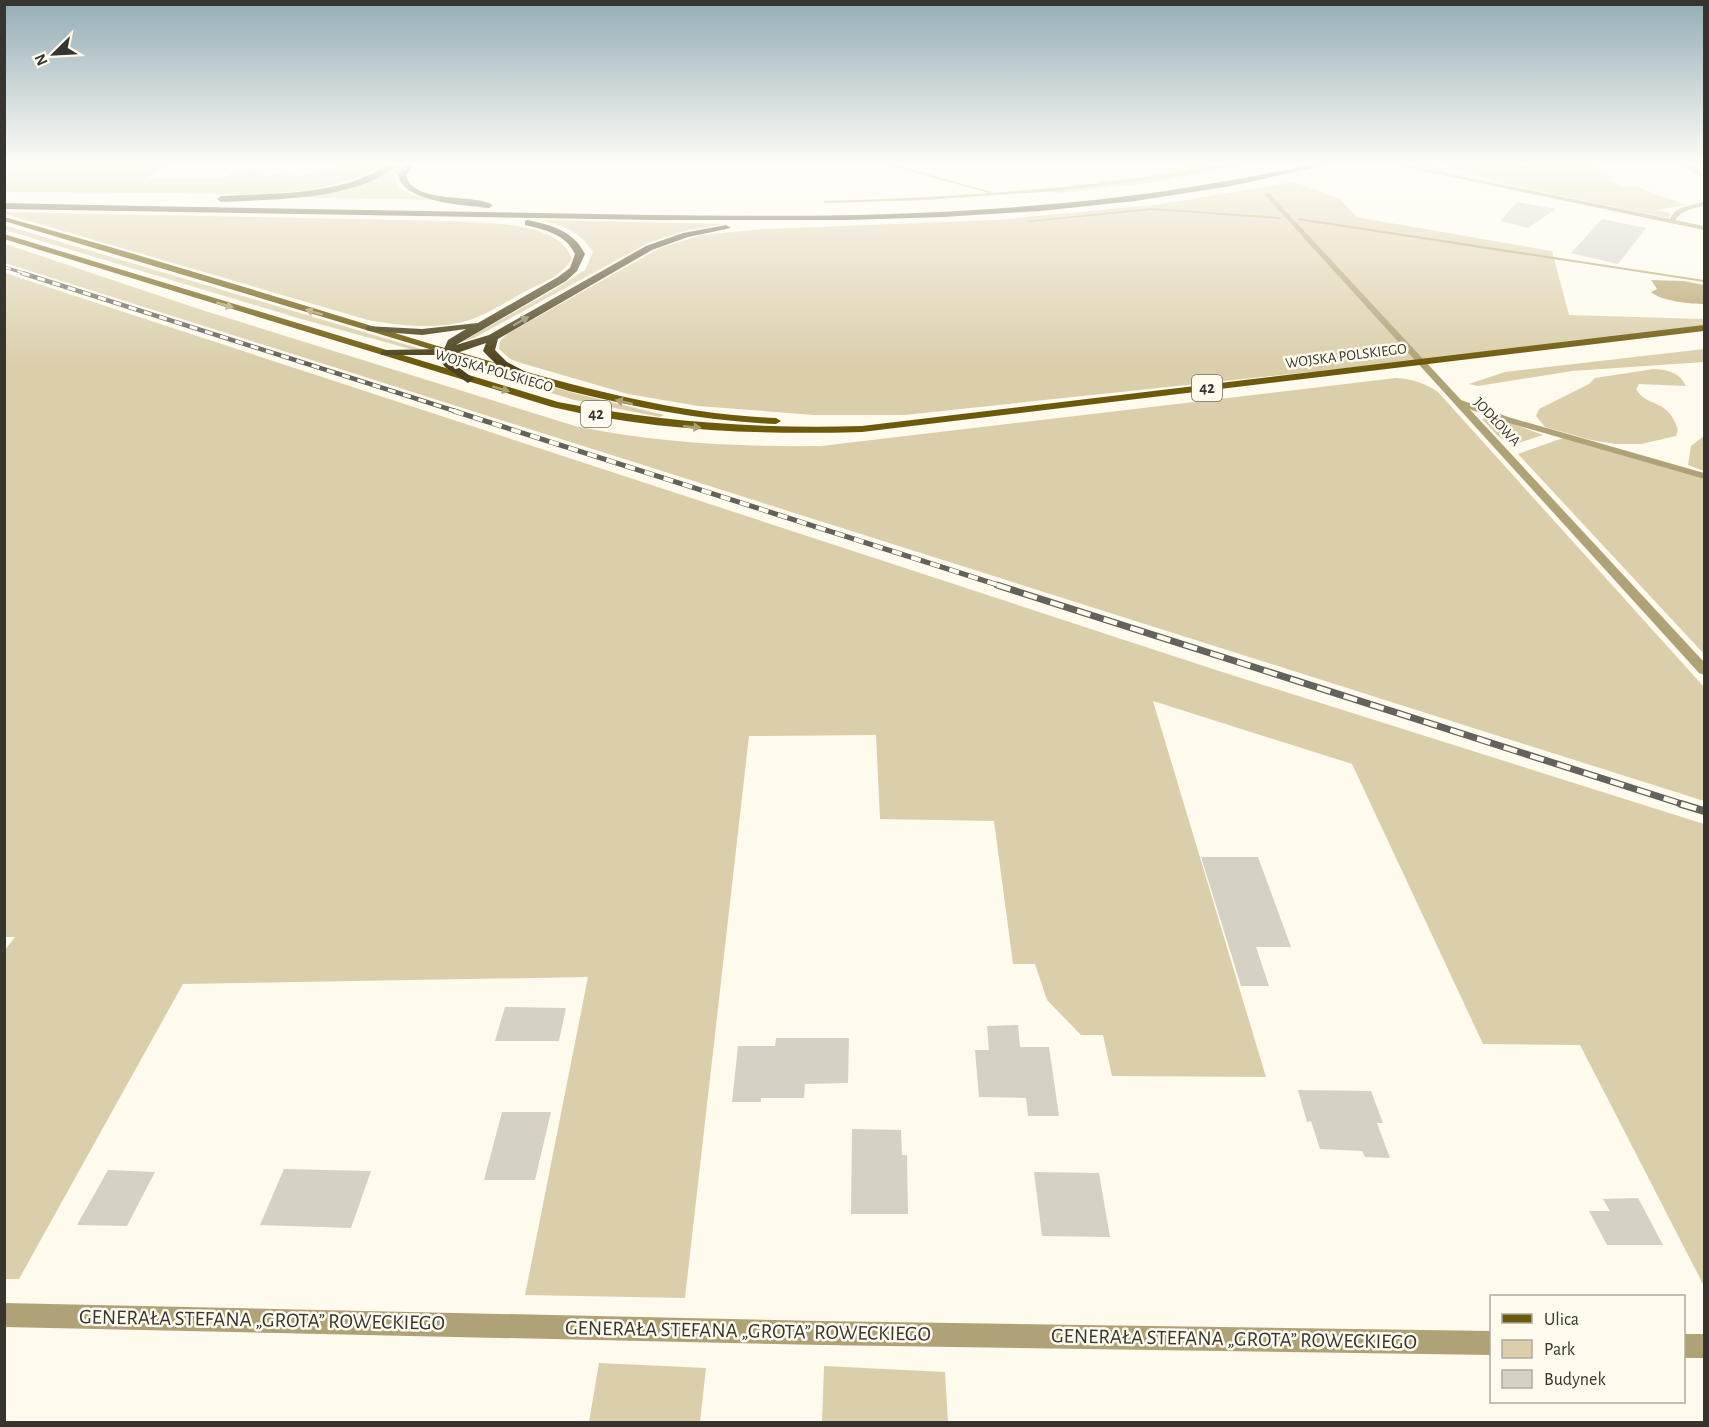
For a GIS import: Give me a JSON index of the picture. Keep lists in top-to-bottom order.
{
  "streets": {
    "main road": ["WOJSKA POLSKIEGO", "42"],
    "street": ["JODŁOWA", "GENERAŁA STEFANA „GROTA” ROWECKIEGO"]
  },
  "crossings": [
    ["WOJSKA POLSKIEGO", "JODŁOWA"]
  ],
  "legend": ["Ulica", "Park", "Budynek"],
  "north": "bottom left"
}
